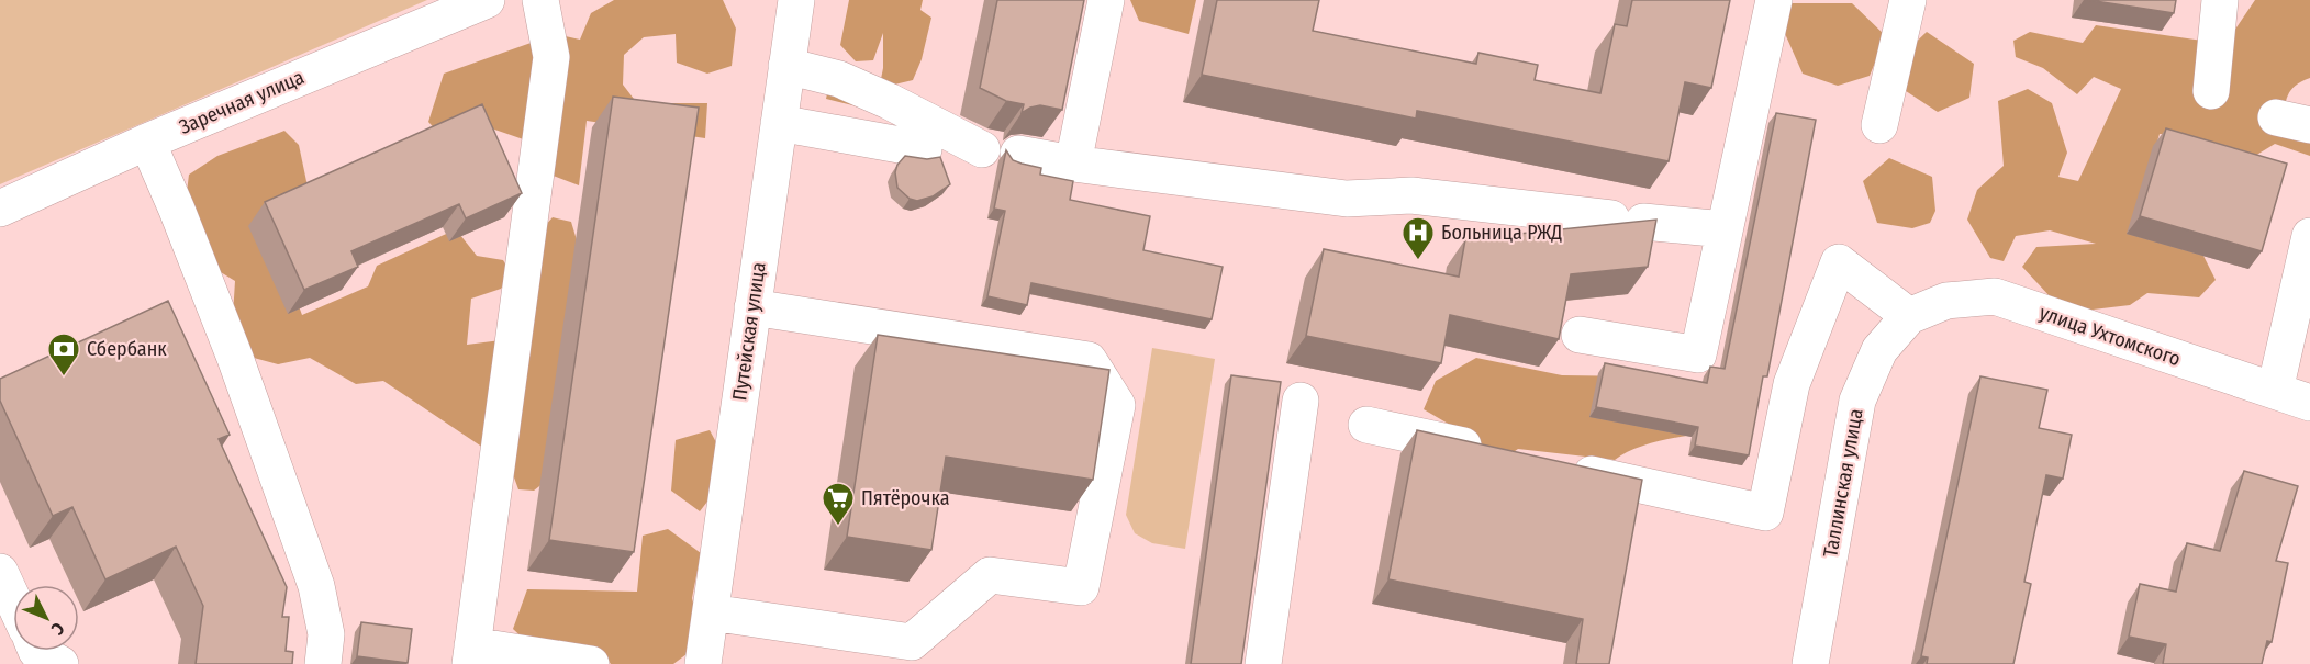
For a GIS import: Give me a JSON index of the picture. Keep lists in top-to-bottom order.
{
  "streets": {
    "street": [
      "Заречная улица",
      "Путейская улица",
      "улица Ухтомского",
      "Таллинская улица"
    ]
  },
  "crossings": [
    ["улица Ухтомского", "Таллинская улица"]
  ],
  "places": {
    "hospital": ["Больница РЖД"],
    "bank": ["Сбербанк"],
    "supermarket": ["Пятёрочка"]
  },
  "north": "bottom right"
}
